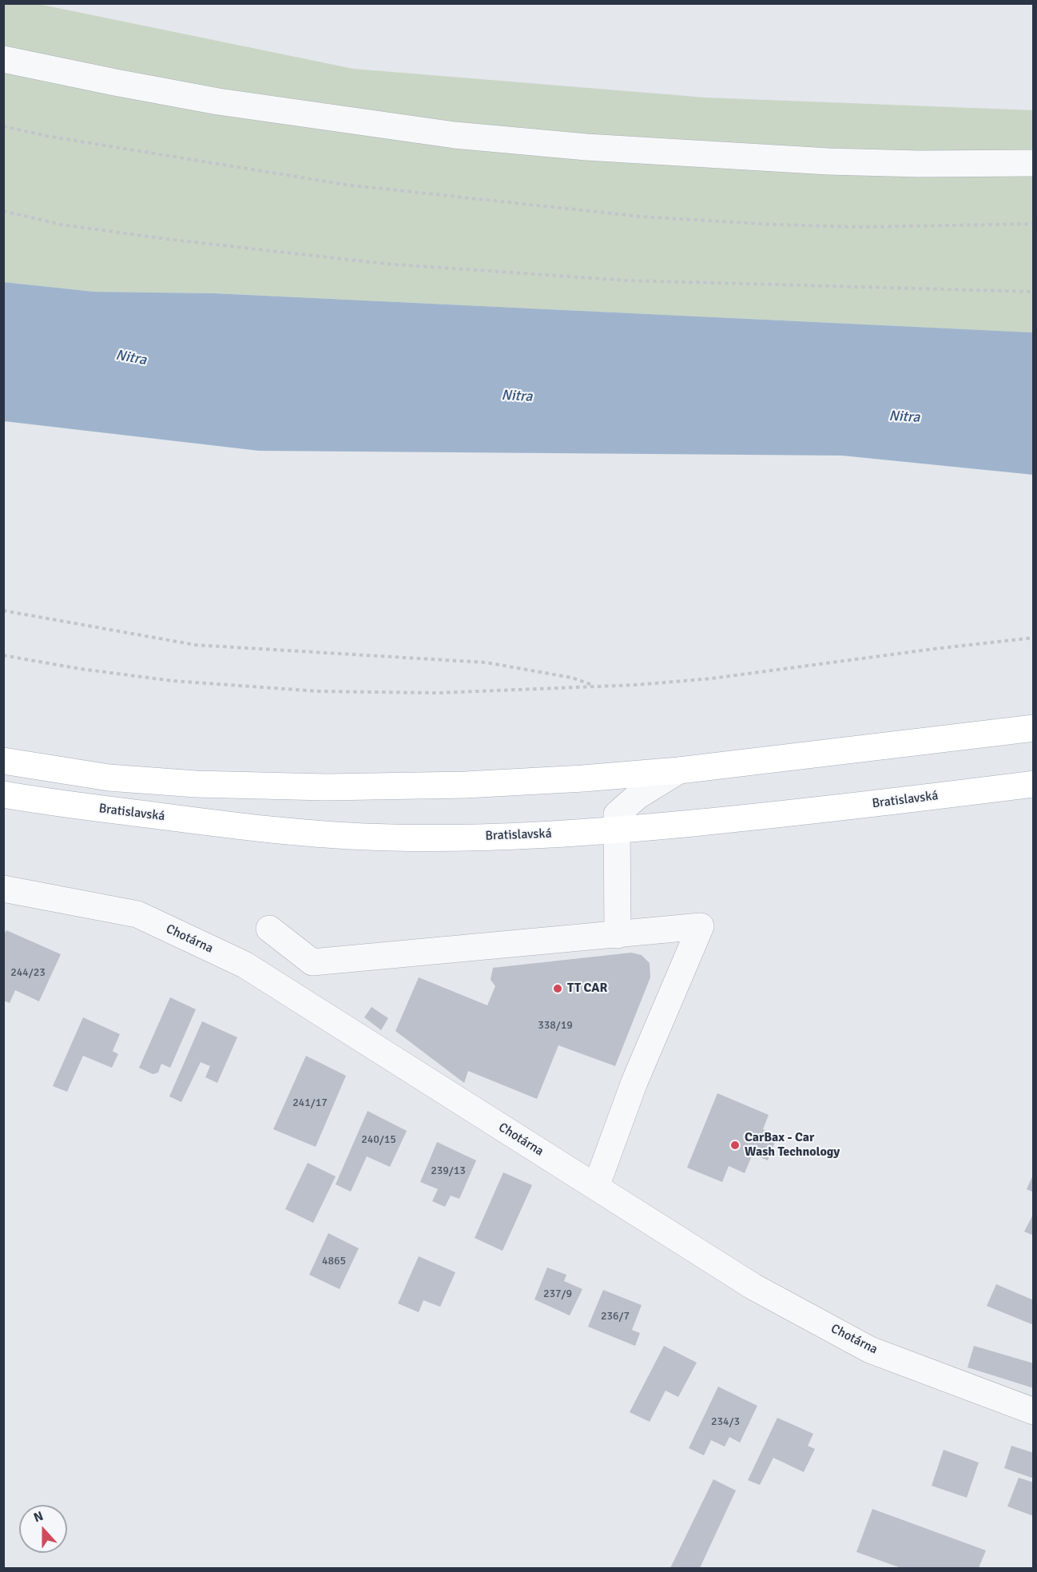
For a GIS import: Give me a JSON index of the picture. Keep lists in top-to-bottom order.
{
  "streets": {
    "main road": ["Bratislavská"],
    "street": ["Chotárna"]
  },
  "water": ["Nitra"],
  "places": ["TT CAR", "CarBax - Car Wash Technology"],
  "house_numbers": [
    "244/23",
    "338/19",
    "241/17",
    "240/15",
    "239/13",
    "4865",
    "237/9",
    "236/7",
    "234/3"
  ],
  "north": "top"
}
